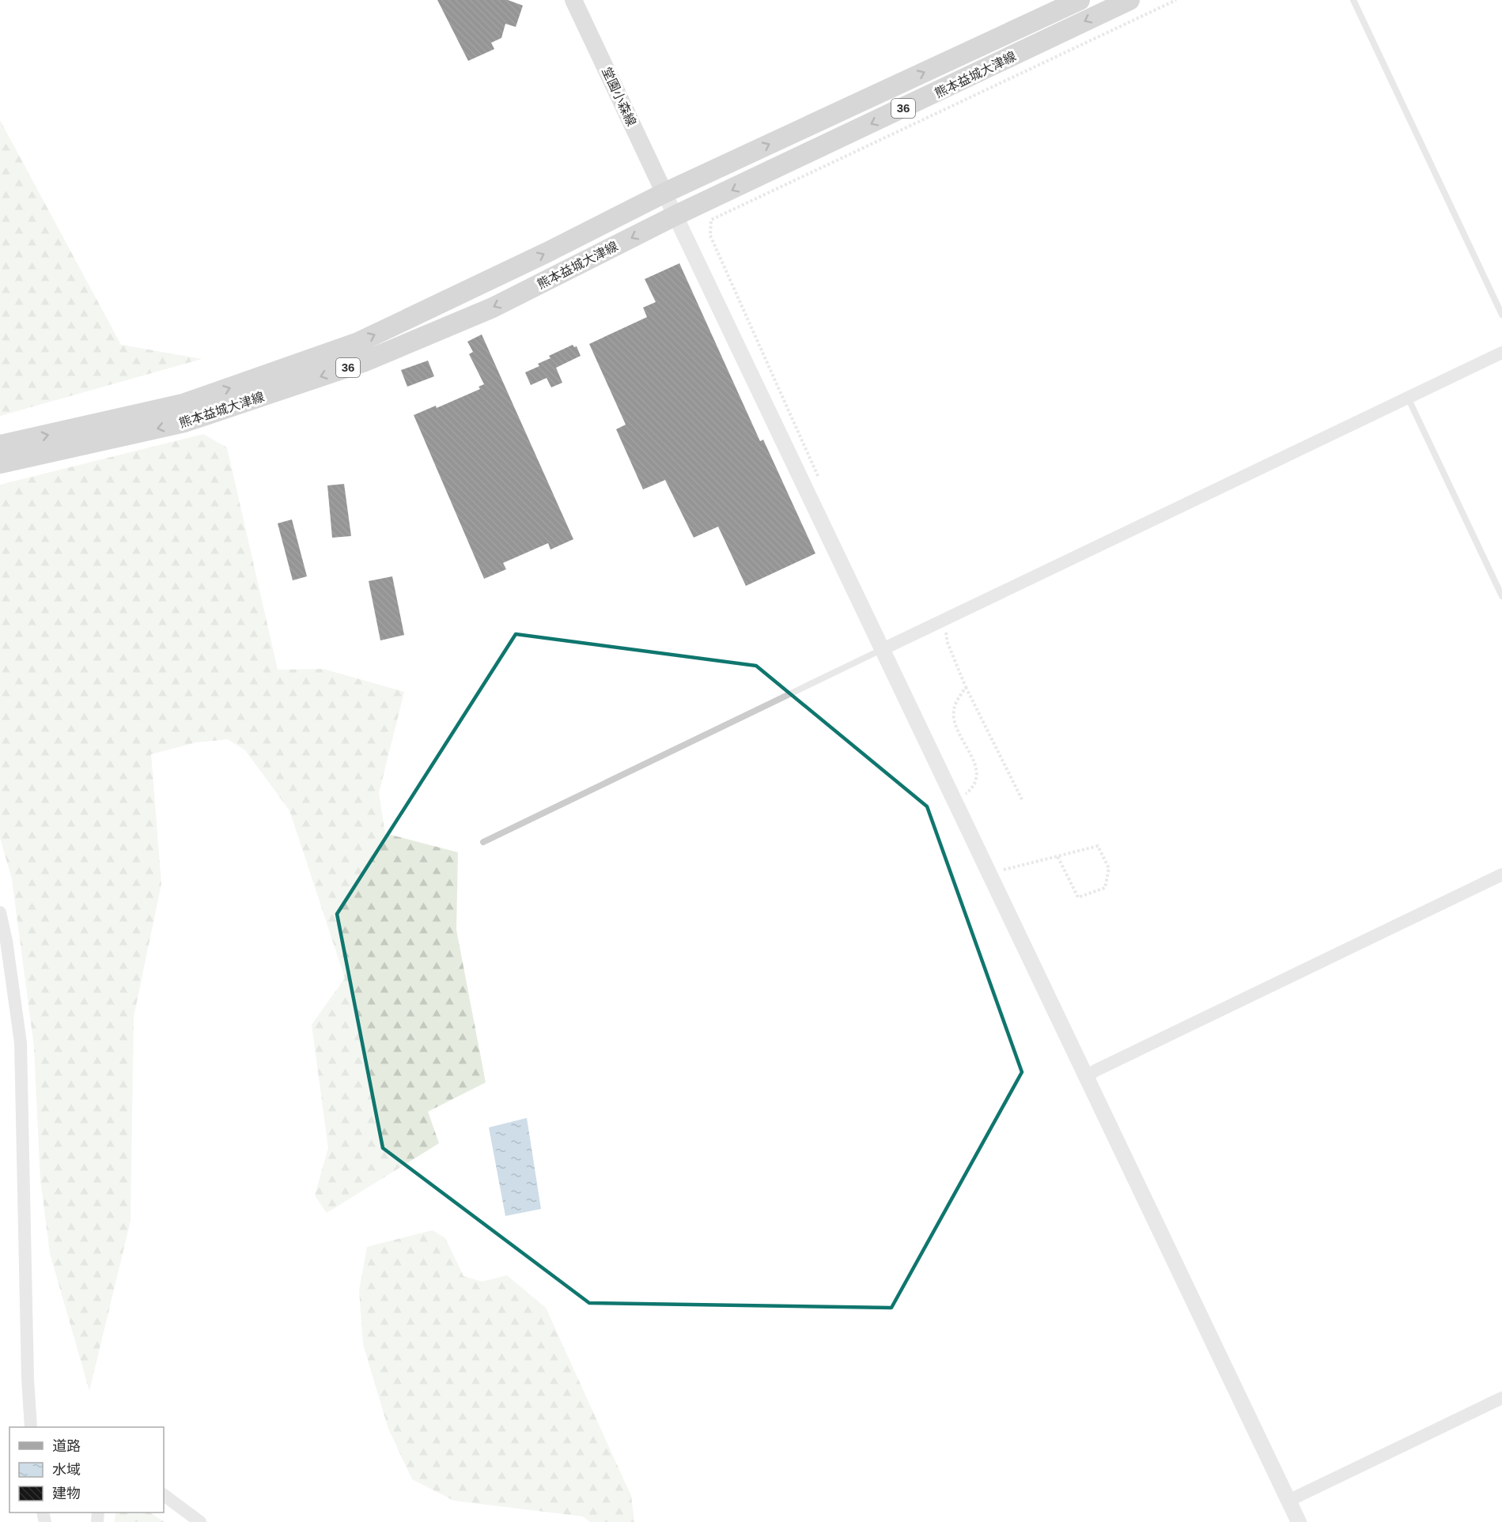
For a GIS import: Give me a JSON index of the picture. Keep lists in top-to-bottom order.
{
  "streets": {
    "main road": ["熊本益城大津線", "堂園小森線", "36"]
  },
  "crossings": [
    ["熊本益城大津線", "堂園小森線"]
  ],
  "legend": ["道路", "水域", "建物"]
}
